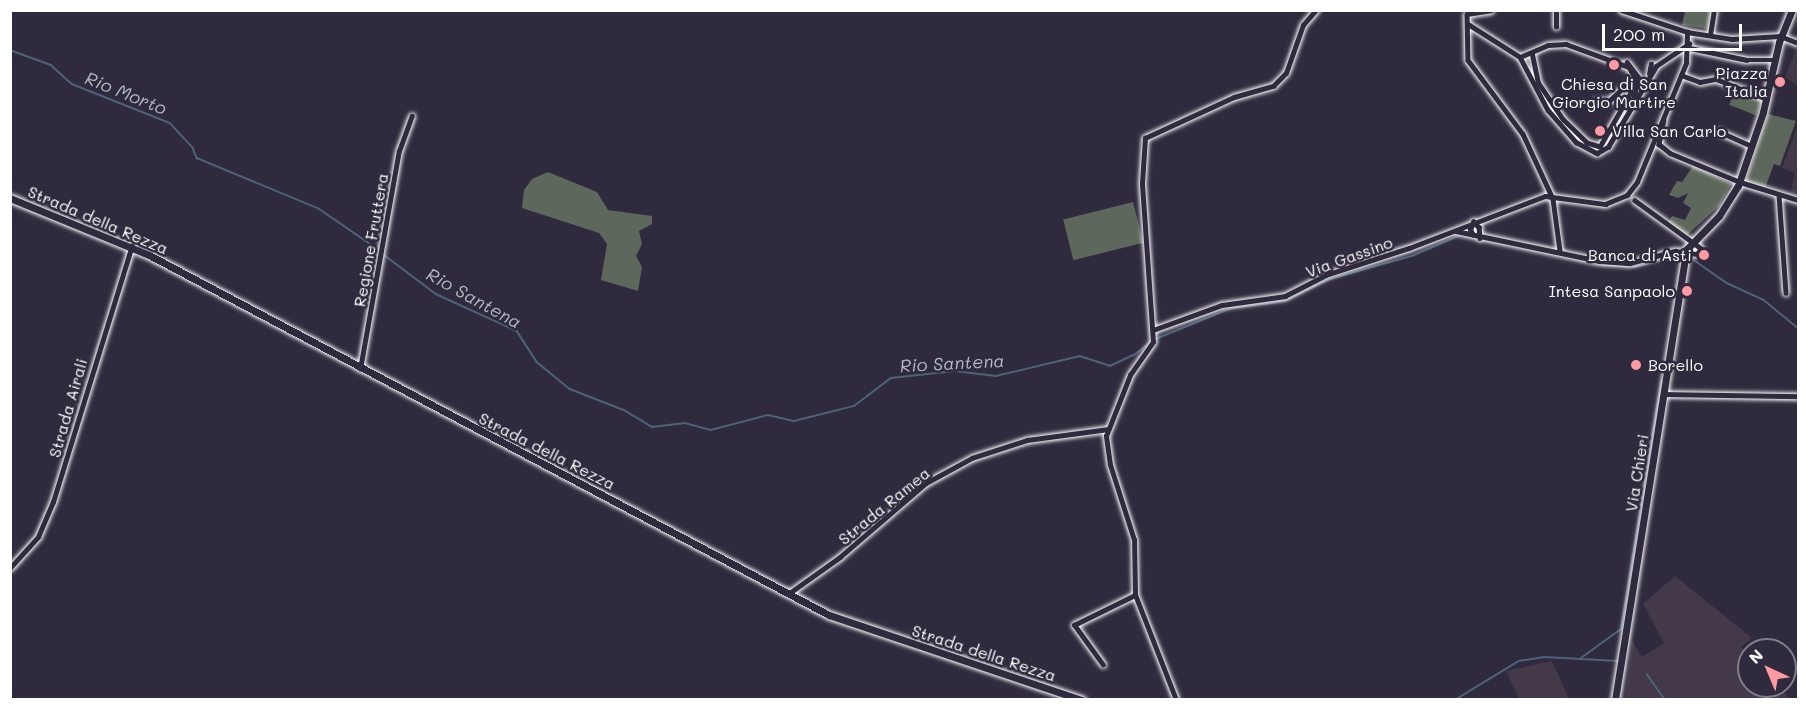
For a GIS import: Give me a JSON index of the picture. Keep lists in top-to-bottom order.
{
  "streets": {
    "main road": ["Strada della Rezza", "Via Chieri"],
    "street": [
      "Regione Fruttera",
      "Via Gassino",
      "Strada Airali",
      "Strada Ramea"
    ]
  },
  "crossings": [
    ["Strada della Rezza", "Regione Fruttera"],
    ["Strada della Rezza", "Strada Airali"],
    ["Strada della Rezza", "Strada Ramea"]
  ],
  "water": ["Rio Morto", "Rio Santena"],
  "places": [
    "Chiesa di San Giorgio Martire",
    "Piazza Italia",
    "Villa San Carlo",
    "Banca di Asti",
    "Intesa Sanpaolo",
    "Borello"
  ],
  "scale_bar": "200 m",
  "north": "top left"
}
